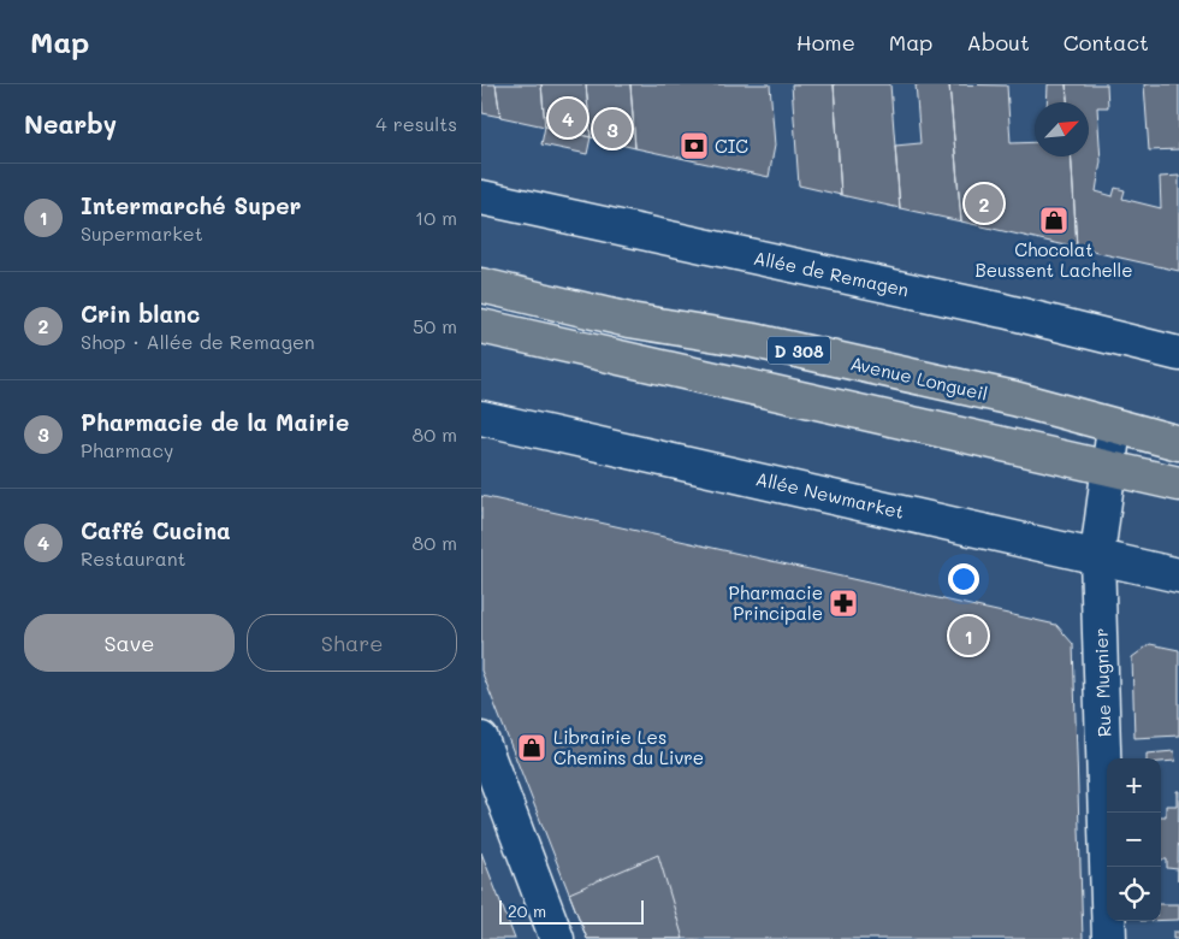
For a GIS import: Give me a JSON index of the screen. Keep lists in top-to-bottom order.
{
  "streets": {
    "main road": ["D 308", "Avenue Longueil"],
    "street": ["Allée de Remagen", "Allée Newmarket", "Rue Mugnier"]
  },
  "crossings": [
    ["D 308", "Rue Mugnier"],
    ["Avenue Longueil", "Rue Mugnier"],
    ["Allée Newmarket", "Rue Mugnier"]
  ],
  "places": {
    "bank": ["CIC"],
    "shop": ["Chocolat Beussent Lachelle", "Librairie Les Chemins du Livre"],
    "pharmacy": ["Pharmacie Principale"]
  },
  "scale_bar": "20 m",
  "north": "top right",
  "page": {
    "header": "Map",
    "nav": [
      "Home",
      "Map",
      "About",
      "Contact"
    ],
    "heading": ["Nearby", "4 results"],
    "pins": [
      "4",
      "3",
      "2",
      "1"
    ],
    "list": [
      {
        "mark": "1",
        "name": "Intermarché Super",
        "note": "Supermarket",
        "value": "10 m"
      },
      {
        "mark": "2",
        "name": "Crin blanc",
        "note": "Shop · Allée de Remagen",
        "value": "50 m"
      },
      {
        "mark": "3",
        "name": "Pharmacie de la Mairie",
        "note": "Pharmacy",
        "value": "80 m"
      },
      {
        "mark": "4",
        "name": "Caffé Cucina",
        "note": "Restaurant",
        "value": "80 m"
      }
    ],
    "buttons": ["Save", "Share"],
    "map_buttons": ["+", "−"],
    "scale": "20 m"
  }
}
